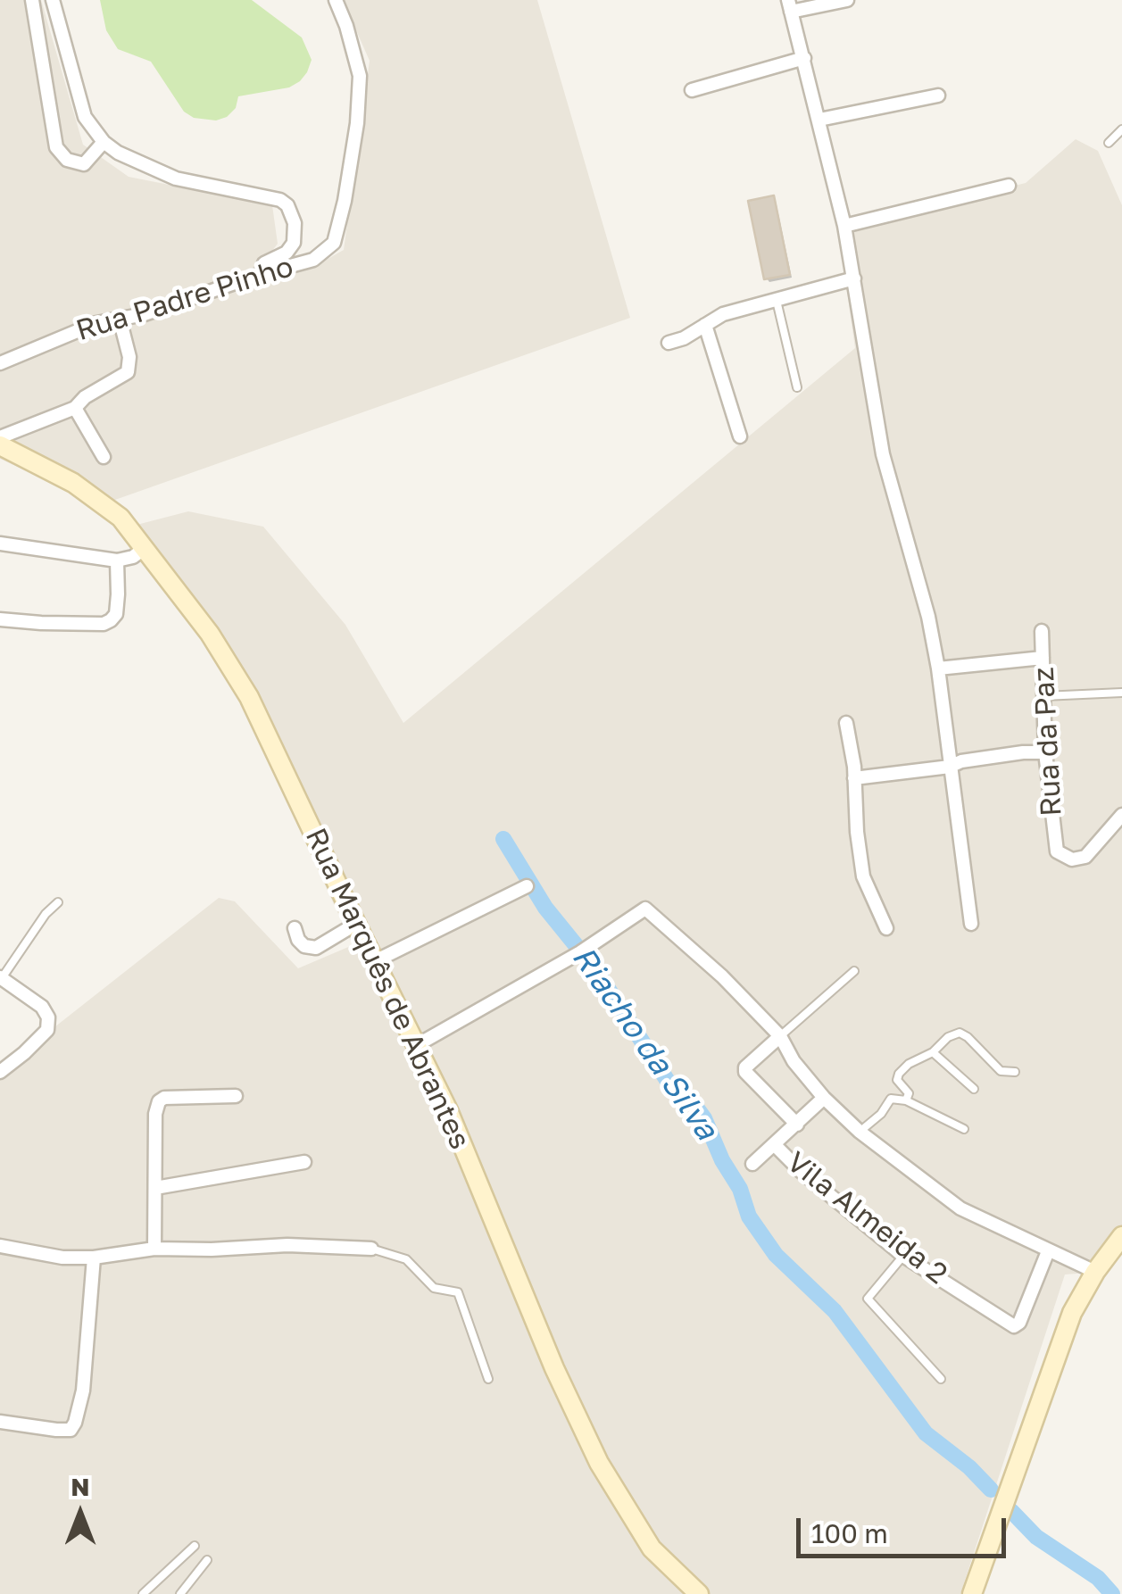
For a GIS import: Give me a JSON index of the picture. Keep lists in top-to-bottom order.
{
  "streets": {
    "street": [
      "Rua Padre Pinho",
      "Rua da Paz",
      "Rua Marquês de Abrantes",
      "Vila Almeida 2"
    ]
  },
  "water": ["Riacho da Silva"],
  "scale_bar": "100 m",
  "north": "top"
}
